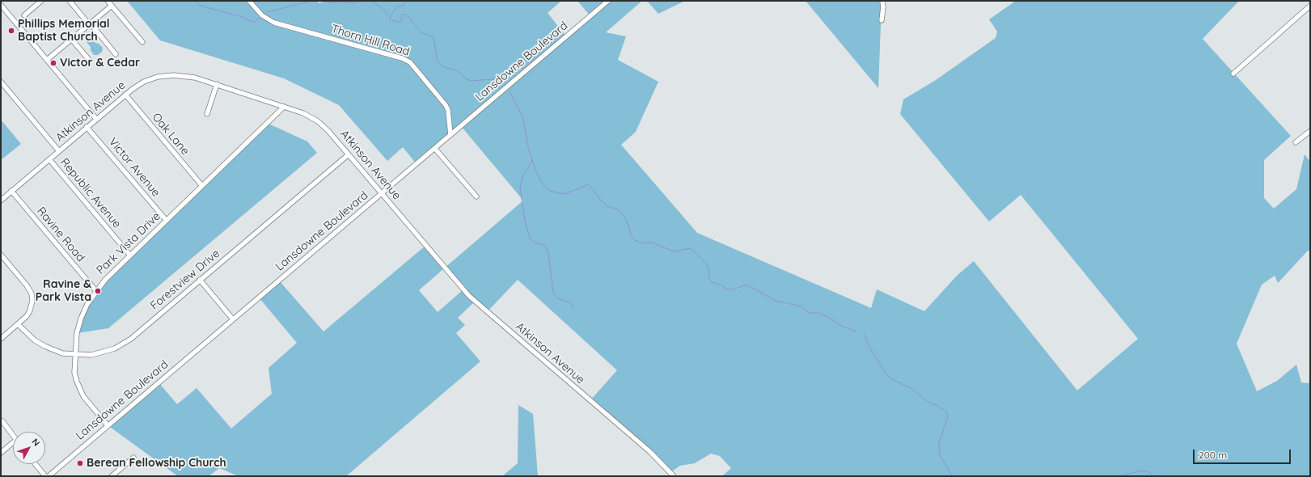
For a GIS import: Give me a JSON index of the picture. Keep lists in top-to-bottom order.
{
  "streets": {
    "street": [
      "Thorn Hill Road",
      "Lansdowne Boulevard",
      "Atkinson Avenue",
      "Oak Lane",
      "Victor Avenue",
      "Republic Avenue",
      "Ravine Road",
      "Park Vista Drive",
      "Forestview Drive"
    ]
  },
  "crossings": [
    ["Thorn Hill Road", "Lansdowne Boulevard"],
    ["Lansdowne Boulevard", "Atkinson Avenue"],
    ["Lansdowne Boulevard", "Park Vista Drive"],
    ["Atkinson Avenue", "Oak Lane"],
    ["Atkinson Avenue", "Victor Avenue"],
    ["Atkinson Avenue", "Republic Avenue"],
    ["Atkinson Avenue", "Ravine Road"],
    ["Atkinson Avenue", "Park Vista Drive"],
    ["Atkinson Avenue", "Forestview Drive"],
    ["Oak Lane", "Park Vista Drive"],
    ["Victor Avenue", "Park Vista Drive"],
    ["Republic Avenue", "Park Vista Drive"],
    ["Ravine Road", "Park Vista Drive"],
    ["Park Vista Drive", "Forestview Drive"]
  ],
  "places": [
    "Phillips Memorial Baptist Church",
    "Victor & Cedar",
    "Ravine & Park Vista",
    "Berean Fellowship Church"
  ],
  "scale_bar": "200 m",
  "north": "top right"
}
